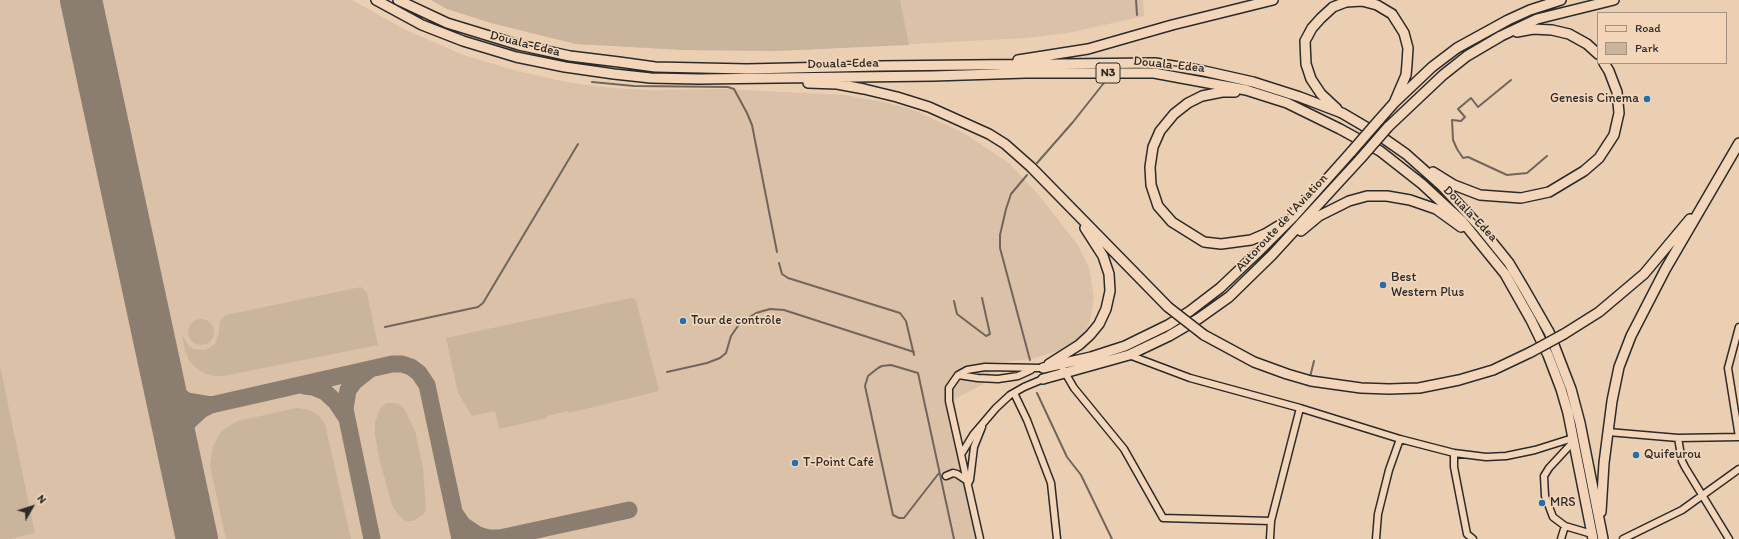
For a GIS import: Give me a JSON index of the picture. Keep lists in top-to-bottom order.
{
  "streets": {
    "highway": ["Douala-Edea", "N3", "Autoroute de l'Aviation"]
  },
  "places": [
    "Genesis Cinema",
    "Best Western Plus",
    "Tour de contrôle",
    "Quifeurou",
    "T-Point Café",
    "MRS"
  ],
  "legend": ["Road", "Park"],
  "north": "top right"
}
